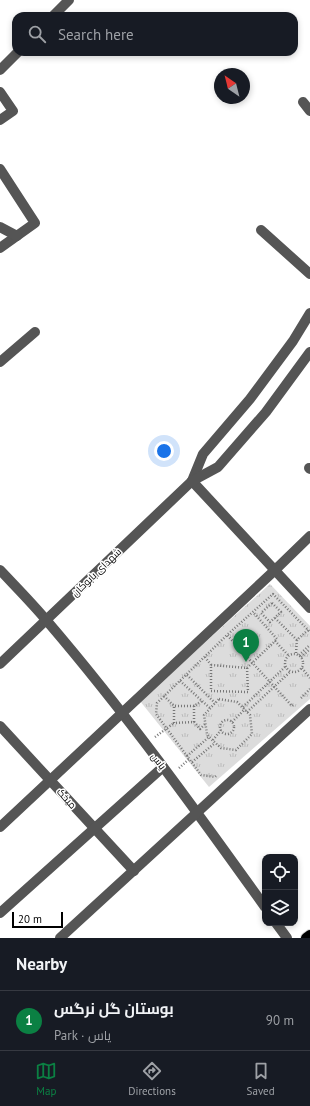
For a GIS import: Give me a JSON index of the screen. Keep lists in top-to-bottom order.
{
  "streets": {
    "street": ["شهدای بابوکان", "یاس", "میخک"]
  },
  "crossings": [
    ["شهدای بابوکان", "یاس"]
  ],
  "scale_bar": "20 m",
  "north": "top left",
  "page": {
    "search": "Search here",
    "pins": "1",
    "scale": "20 m",
    "heading": "Nearby",
    "list": [
      {
        "mark": "1",
        "name": "بوستان گل نرگس",
        "note": "Park · یاس",
        "value": "90 m"
      }
    ],
    "nav": ["Map", "Directions", "Saved"]
  }
}
